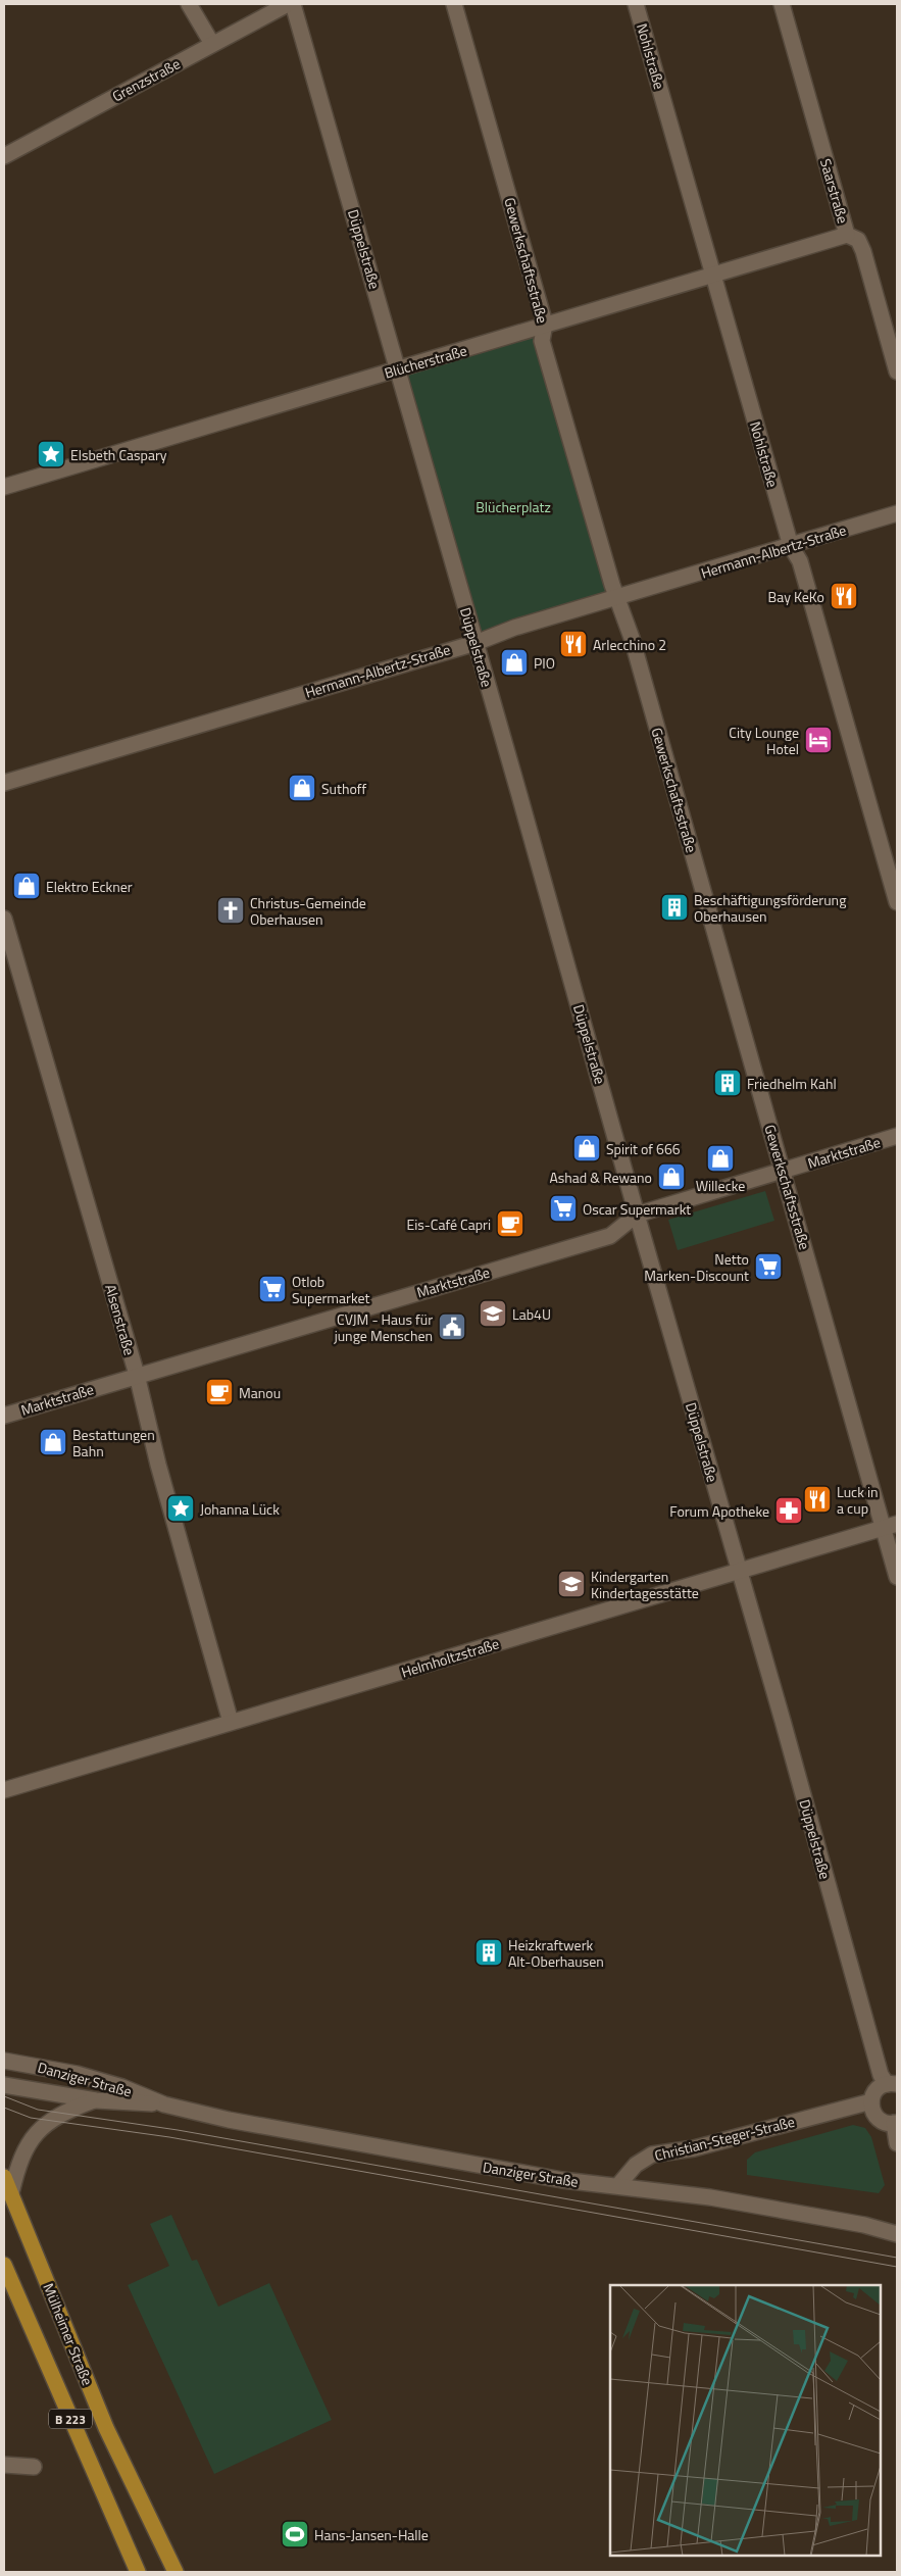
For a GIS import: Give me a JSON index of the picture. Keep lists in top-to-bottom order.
{
  "streets": {
    "main road": ["Mülheimer Straße", "B 223"],
    "street": [
      "Nohlstraße",
      "Grenzstraße",
      "Saarstraße",
      "Düppelstraße",
      "Gewerkschaftsstraße",
      "Blücherstraße",
      "Hermann-Albertz-Straße",
      "Marktstraße",
      "Alsenstraße",
      "Helmholtzstraße",
      "Danziger Straße",
      "Christian-Steger-Straße"
    ]
  },
  "crossings": [
    ["Nohlstraße", "Blücherstraße"],
    ["Nohlstraße", "Hermann-Albertz-Straße"],
    ["Saarstraße", "Blücherstraße"],
    ["Düppelstraße", "Blücherstraße"],
    ["Düppelstraße", "Hermann-Albertz-Straße"],
    ["Düppelstraße", "Marktstraße"],
    ["Düppelstraße", "Helmholtzstraße"],
    ["Gewerkschaftsstraße", "Blücherstraße"],
    ["Gewerkschaftsstraße", "Hermann-Albertz-Straße"],
    ["Gewerkschaftsstraße", "Marktstraße"],
    ["Gewerkschaftsstraße", "Helmholtzstraße"],
    ["Marktstraße", "Alsenstraße"],
    ["Alsenstraße", "Helmholtzstraße"],
    ["Danziger Straße", "Christian-Steger-Straße"]
  ],
  "parks": ["Blücherplatz"],
  "places": {
    "place": ["Elsbeth Caspary", "Johanna Lück"],
    "restaurant": ["Bay KeKo", "Arlecchino 2", "Luck in a cup"],
    "shop": [
      "PIO",
      "Suthoff",
      "Elektro Eckner",
      "Spirit of 666",
      "Willecke",
      "Ashad & Rewano",
      "Bestattungen Bahn"
    ],
    "hotel": ["City Lounge Hotel"],
    "building": ["Beschäftigungsförderung Oberhausen", "Friedhelm Kahl", "Heizkraftwerk Alt-Oberhausen"],
    "church": ["Christus-Gemeinde Oberhausen"],
    "supermarket": ["Oscar Supermarkt", "Netto Marken-Discount", "Otlob Supermarket"],
    "cafe": ["Eis-Café Capri", "Manou"],
    "school or university": ["Lab4U", "Kindergarten Kindertagesstätte"],
    "public building": ["CVJM - Haus für junge Menschen"],
    "pharmacy": ["Forum Apotheke"],
    "sports": ["Hans-Jansen-Halle"]
  }
}
